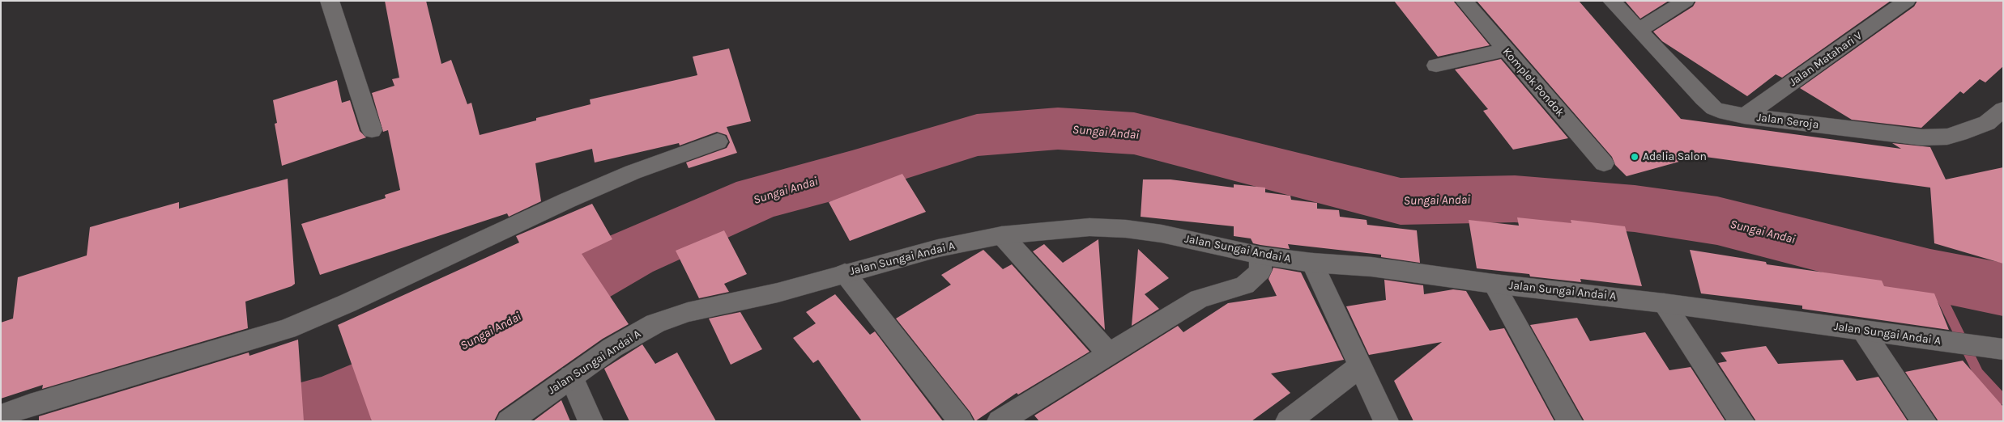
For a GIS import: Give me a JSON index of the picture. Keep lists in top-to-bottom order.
{
  "streets": {
    "street": [
      "Jalan Matahari V",
      "Komplek Pondok",
      "Jalan Seroja",
      "Jalan Sungai Andai A"
    ]
  },
  "crossings": [
    ["Jalan Matahari V", "Jalan Seroja"]
  ],
  "water": ["Sungai Andai"],
  "places": ["Adelia Salon"]
}
